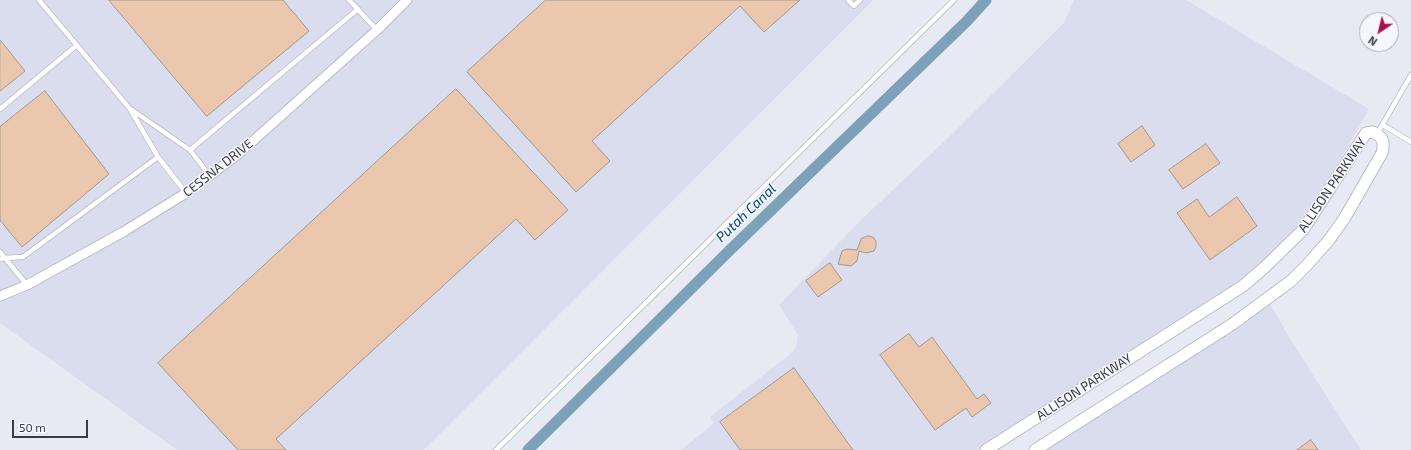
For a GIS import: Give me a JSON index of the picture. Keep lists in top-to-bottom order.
{
  "streets": {
    "street": ["CESSNA DRIVE", "ALLISON PARKWAY"]
  },
  "water": ["Putah Canal"],
  "scale_bar": "50 m",
  "north": "bottom left"
}
